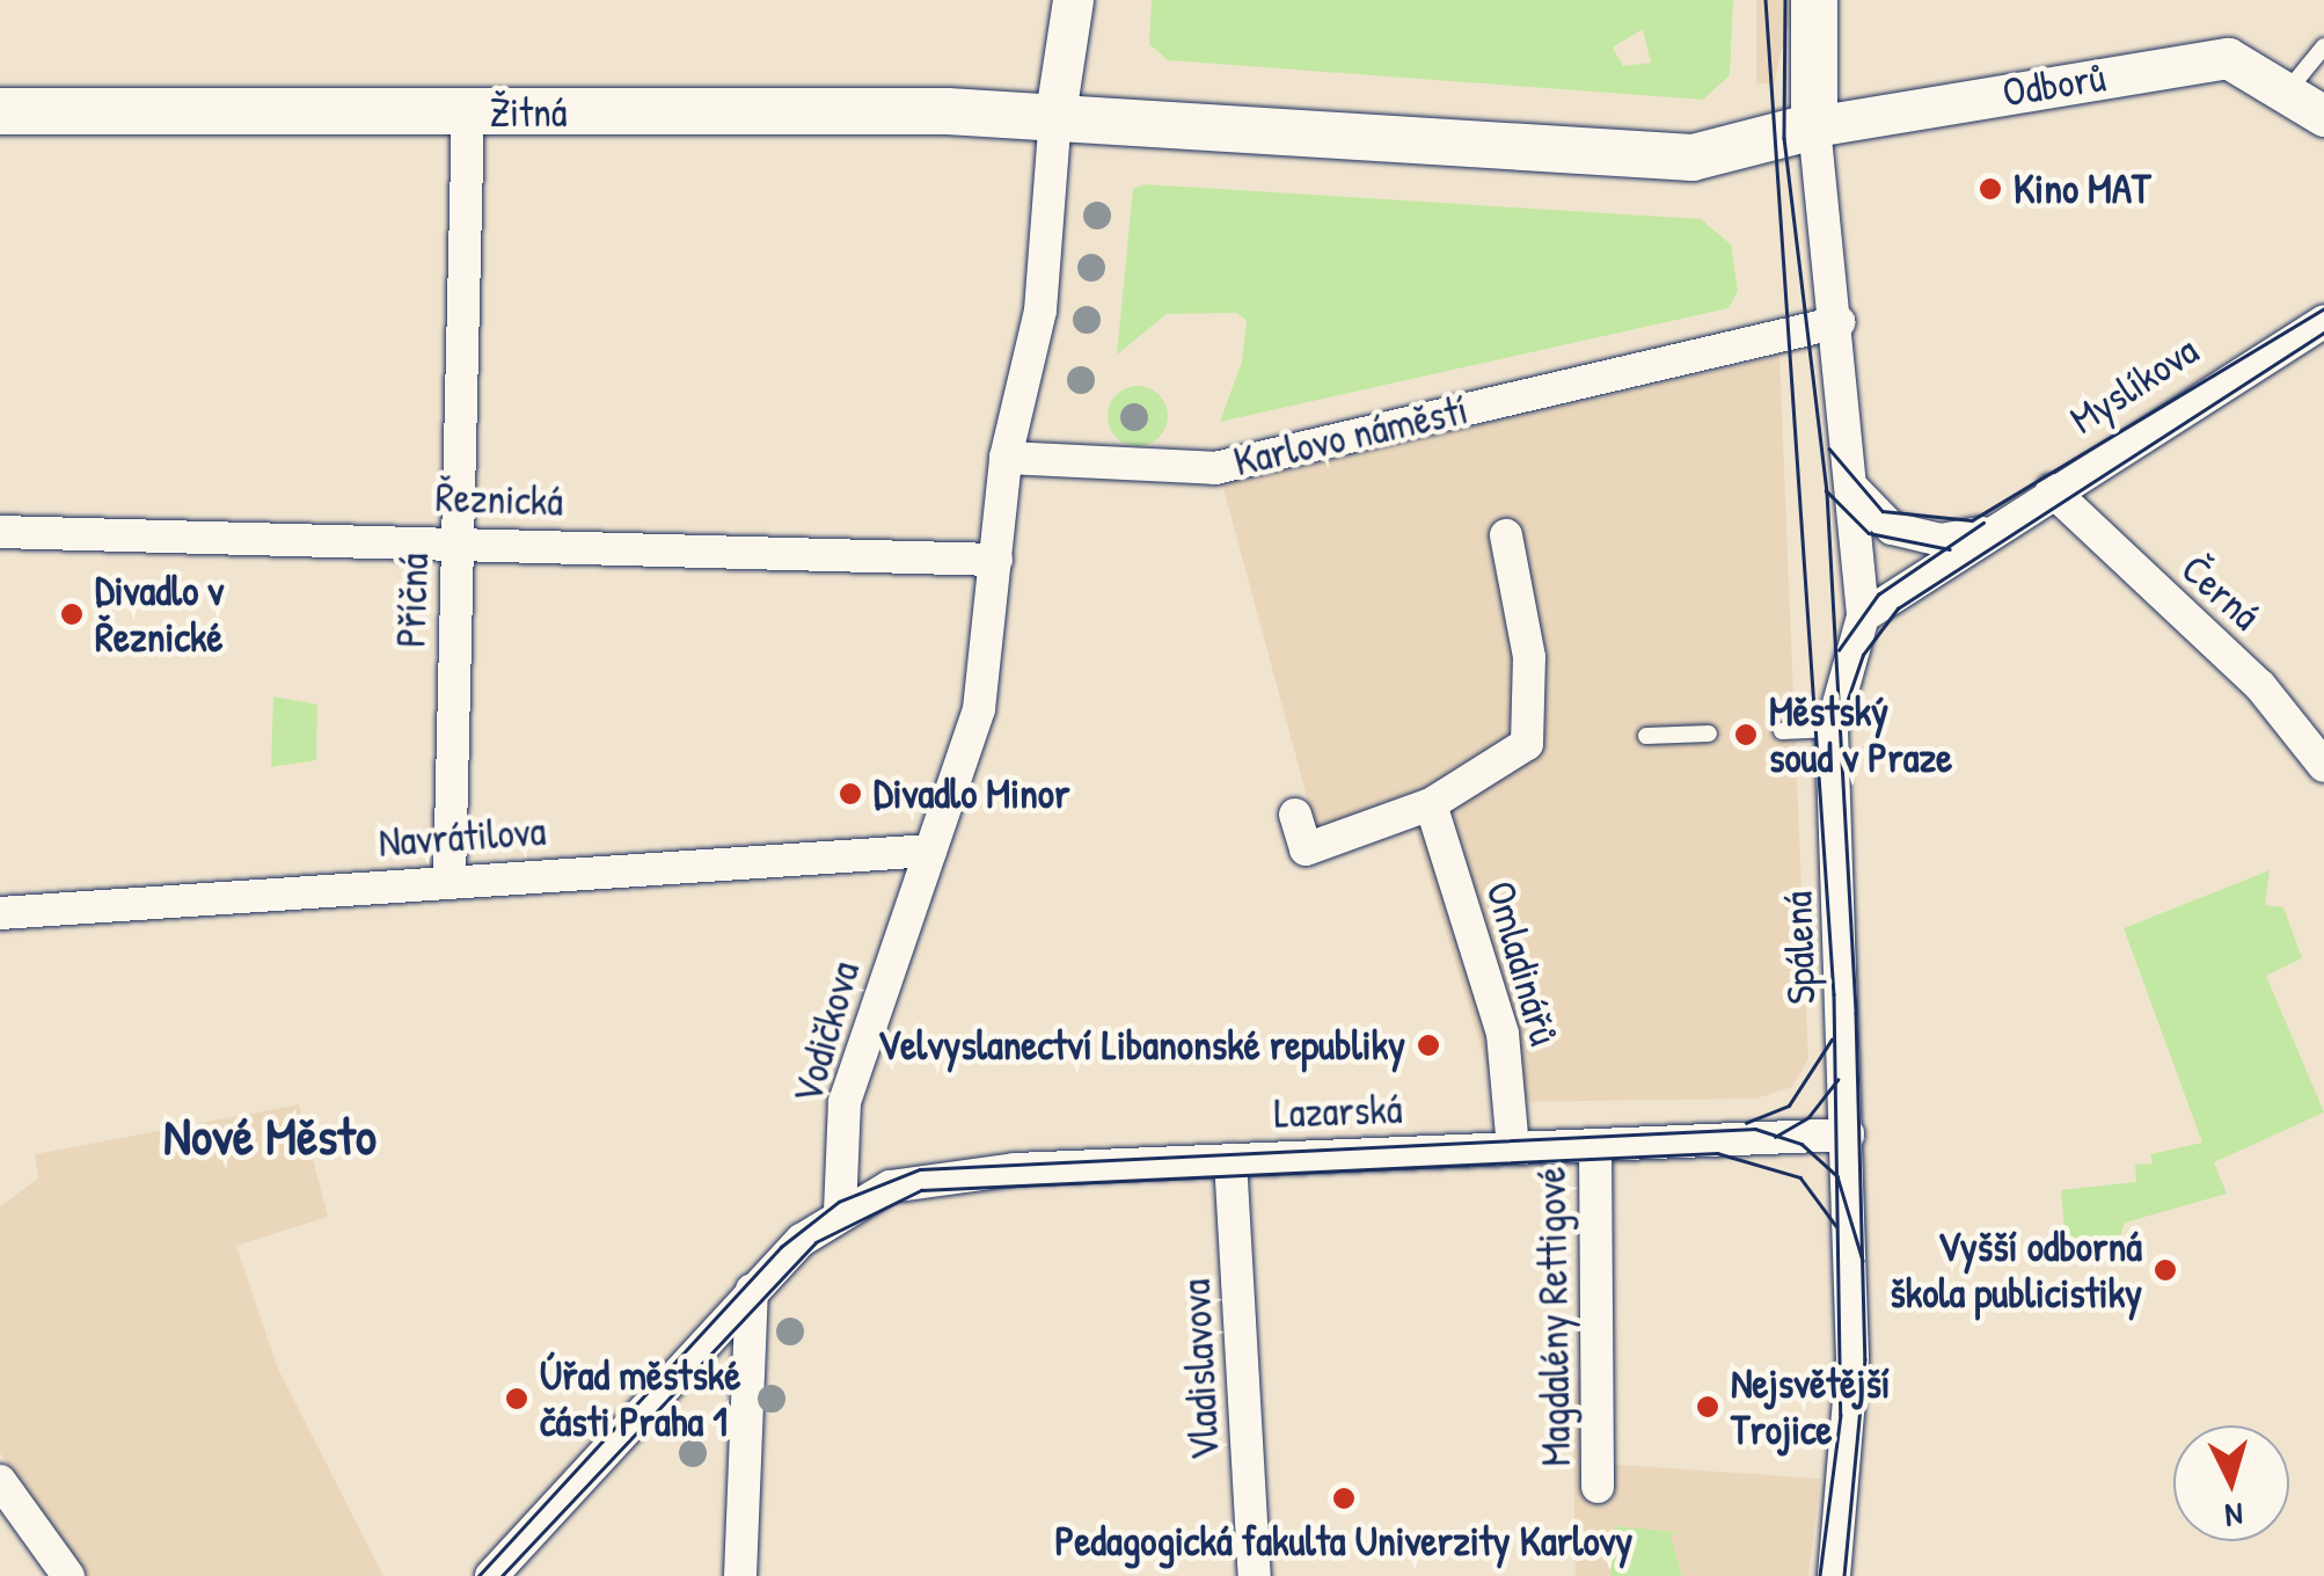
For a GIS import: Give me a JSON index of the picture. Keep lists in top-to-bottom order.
{
  "streets": {
    "main road": ["Žitná"],
    "street": [
      "Odborů",
      "Myslíkova",
      "Karlovo náměstí",
      "Řeznická",
      "Černá",
      "Příčná",
      "Navrátilova",
      "Spálená",
      "Omladinářů",
      "Vodičkova",
      "Lazarská",
      "Magdalény Rettigové",
      "Vladislavova"
    ]
  },
  "crossings": [
    ["Žitná", "Příčná"],
    ["Myslíkova", "Černá"],
    ["Myslíkova", "Spálená"],
    ["Karlovo náměstí", "Spálená"],
    ["Karlovo náměstí", "Vodičkova"],
    ["Řeznická", "Příčná"],
    ["Řeznická", "Vodičkova"],
    ["Příčná", "Navrátilova"],
    ["Navrátilova", "Vodičkova"],
    ["Spálená", "Lazarská"],
    ["Omladinářů", "Lazarská"],
    ["Vodičkova", "Lazarská"],
    ["Lazarská", "Magdalény Rettigové"],
    ["Lazarská", "Vladislavova"]
  ],
  "districts": ["Nové Město"],
  "places": [
    "Kino MAT",
    "Divadlo v Řeznické",
    "Městský soud v Praze",
    "Divadlo Minor",
    "Velvyslanectví Libanonské republiky",
    "Vyšší odborná škola publicistiky",
    "Úřad městské části Praha 1",
    "Nejsvětější Trojice",
    "Pedagogická fakulta Univerzity Karlovy"
  ],
  "north": "bottom"
}
